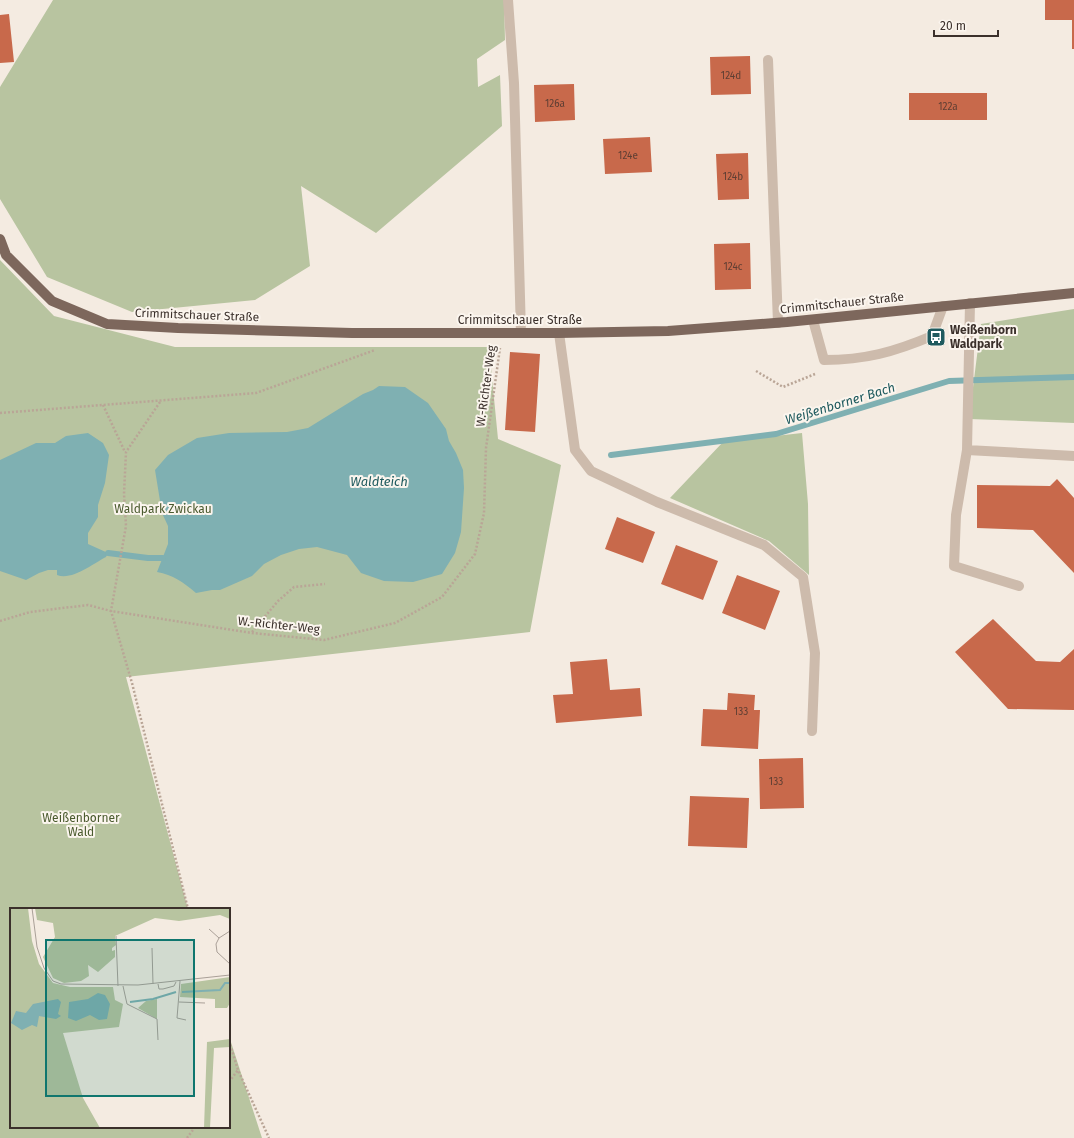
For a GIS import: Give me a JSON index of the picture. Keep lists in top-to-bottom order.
{
  "streets": {
    "main road": ["Crimmitschauer Straße"],
    "path": ["W.-Richter-Weg"]
  },
  "crossings": [
    ["Crimmitschauer Straße", "W.-Richter-Weg"]
  ],
  "water": ["Weißenborner Bach", "Waldteich"],
  "parks": ["Waldpark Zwickau", "Weißenborner Wald"],
  "places": {
    "bus stop": ["Weißenborn Waldpark"]
  },
  "house_numbers": [
    "124d",
    "126a",
    "122a",
    "124e",
    "124b",
    "124c",
    "133",
    "133"
  ],
  "scale_bar": "20 m"
}
